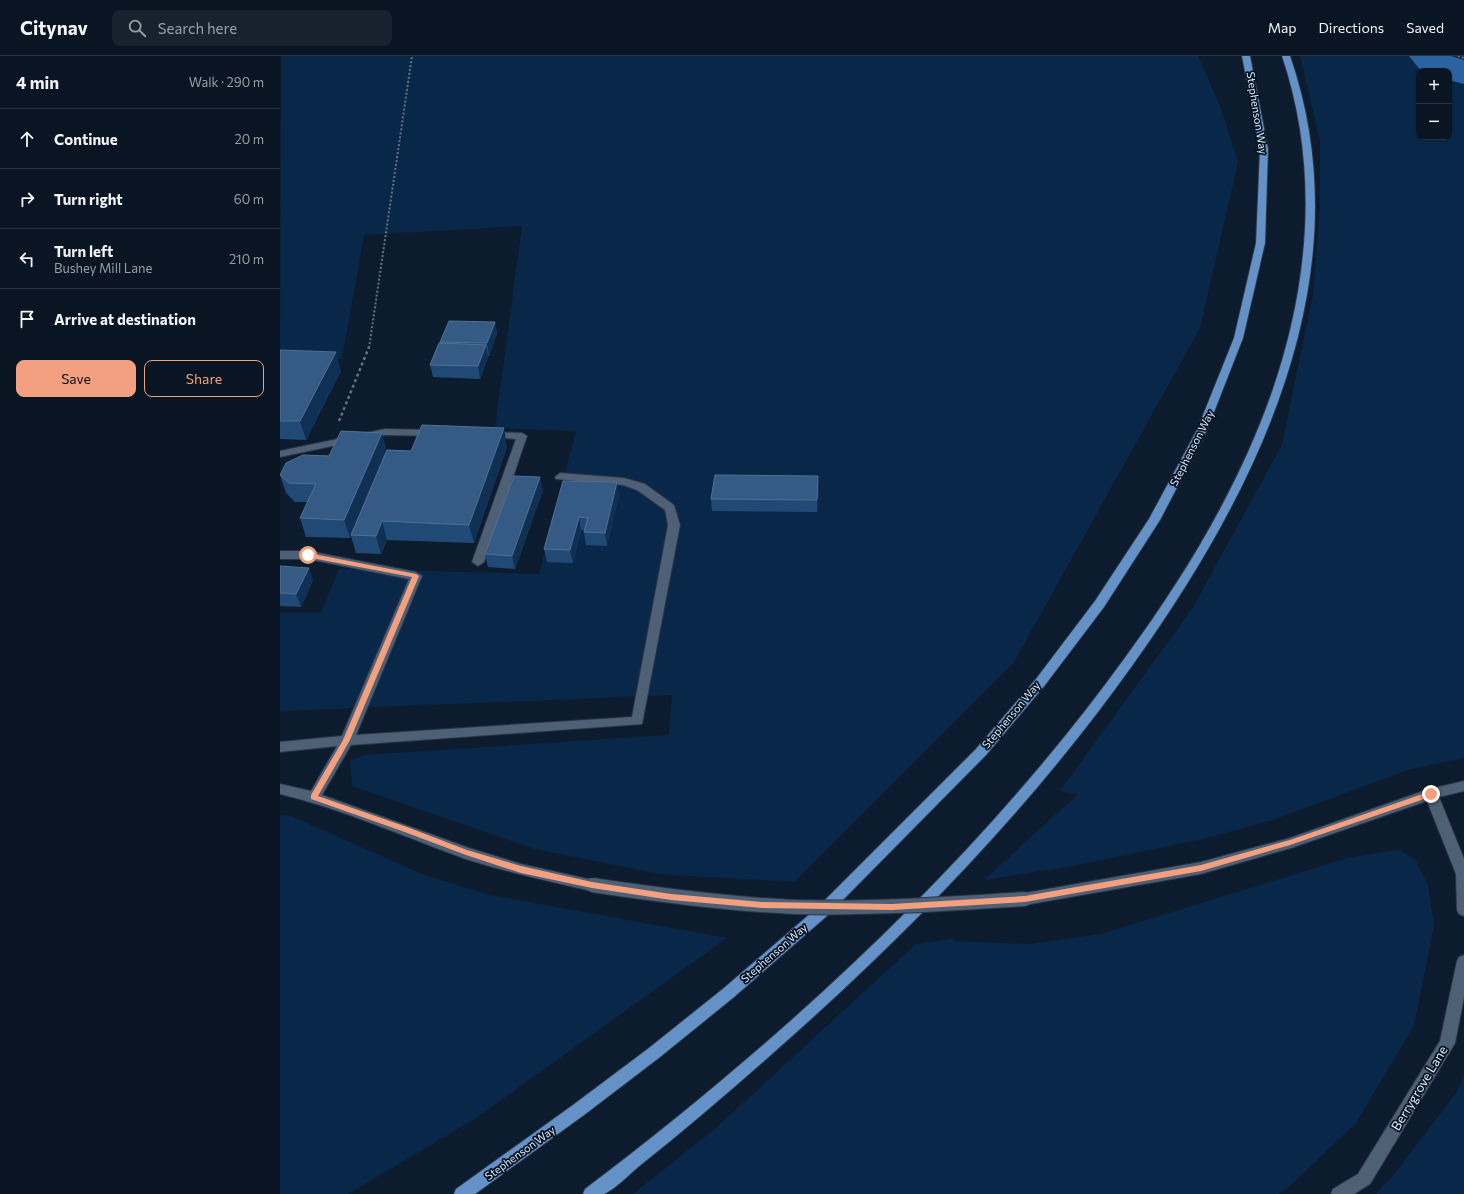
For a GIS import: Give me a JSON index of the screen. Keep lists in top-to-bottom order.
{
  "streets": {
    "main road": ["Stephenson Way"],
    "street": ["Berrygrove Lane"]
  },
  "page": {
    "header": "Citynav",
    "search": "Search here",
    "nav": ["Map", "Directions", "Saved"],
    "heading": ["4 min", "Walk · 290 m"],
    "map_buttons": ["+", "−"],
    "list": [
      ["Continue", "20 m"],
      ["Turn right", "60 m"],
      ["Turn left", "Bushey Mill Lane", "210 m"],
      "Arrive at destination"
    ],
    "buttons": ["Save", "Share"]
  }
}
